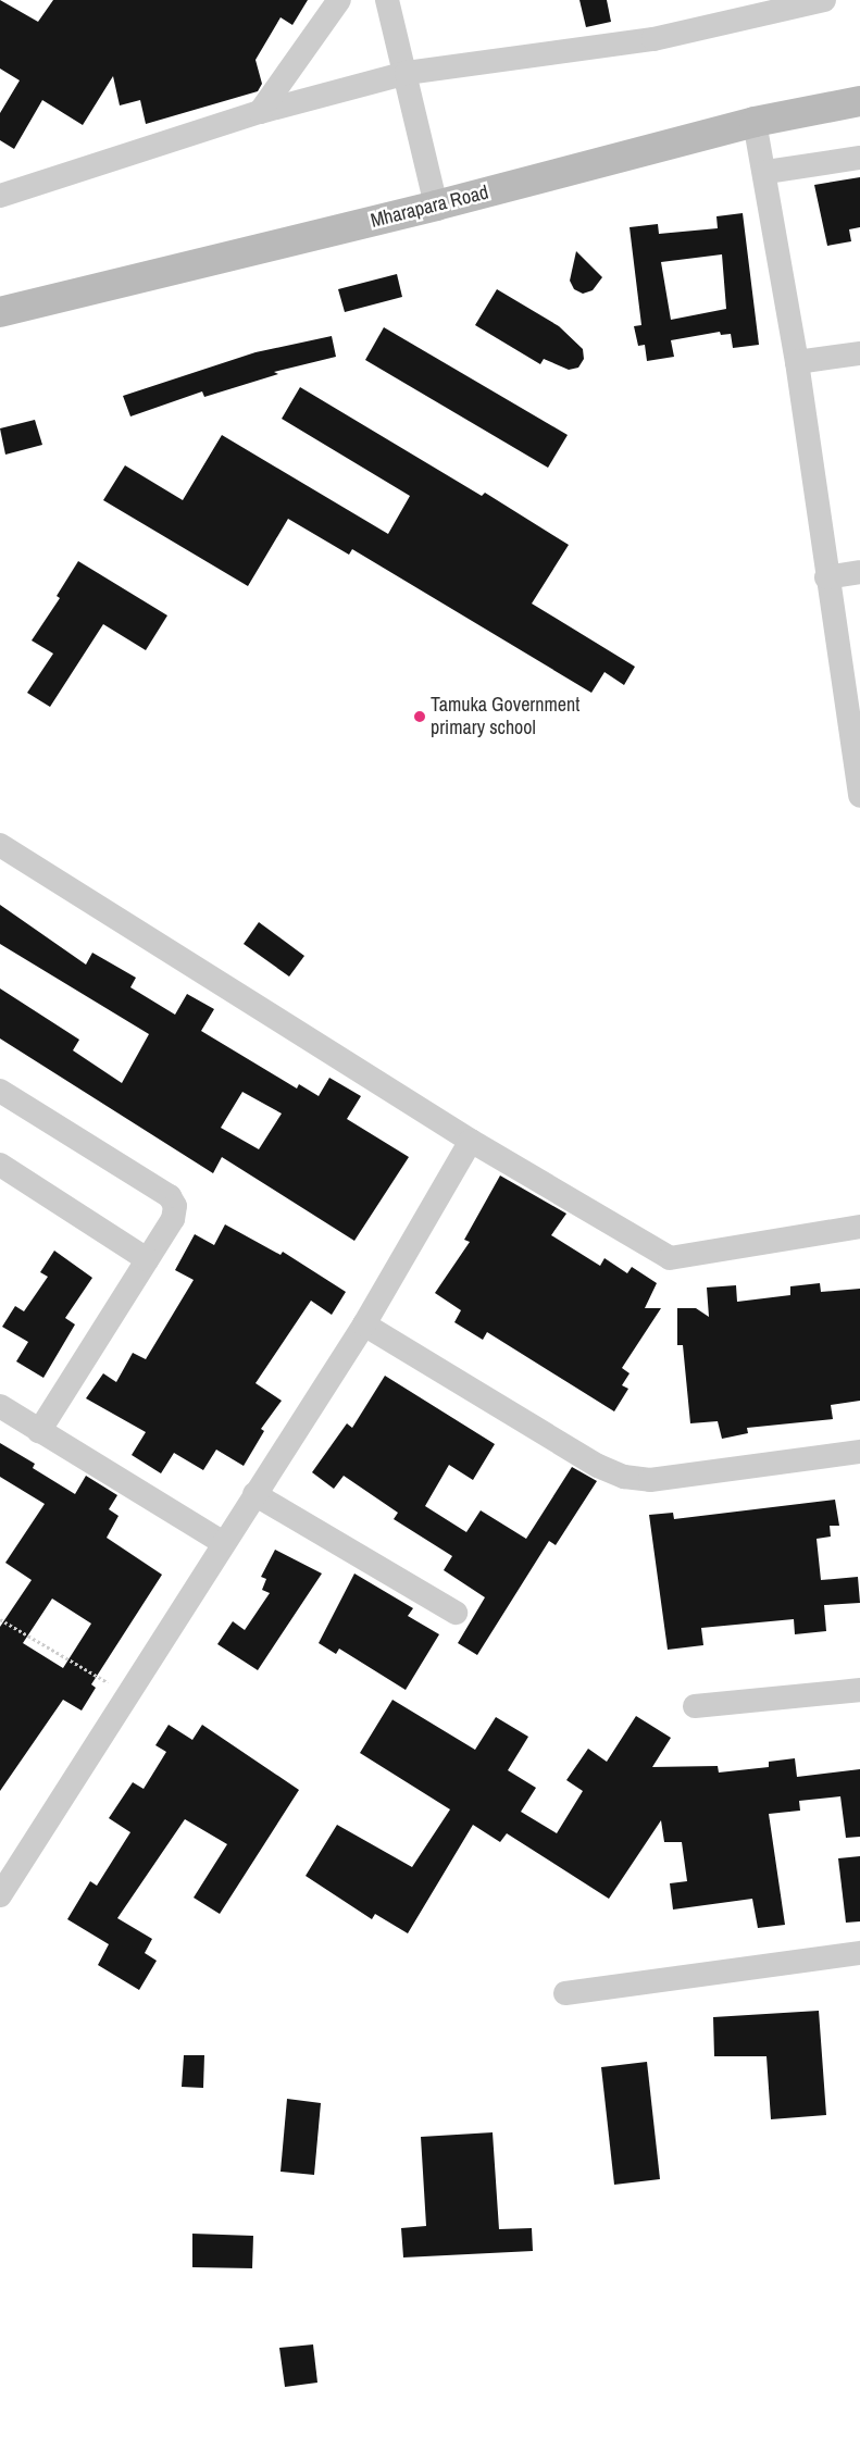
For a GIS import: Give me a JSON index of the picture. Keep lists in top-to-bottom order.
{
  "streets": {
    "main road": ["Mharapara Road"]
  },
  "places": ["Tamuka Government primary school"]
}
